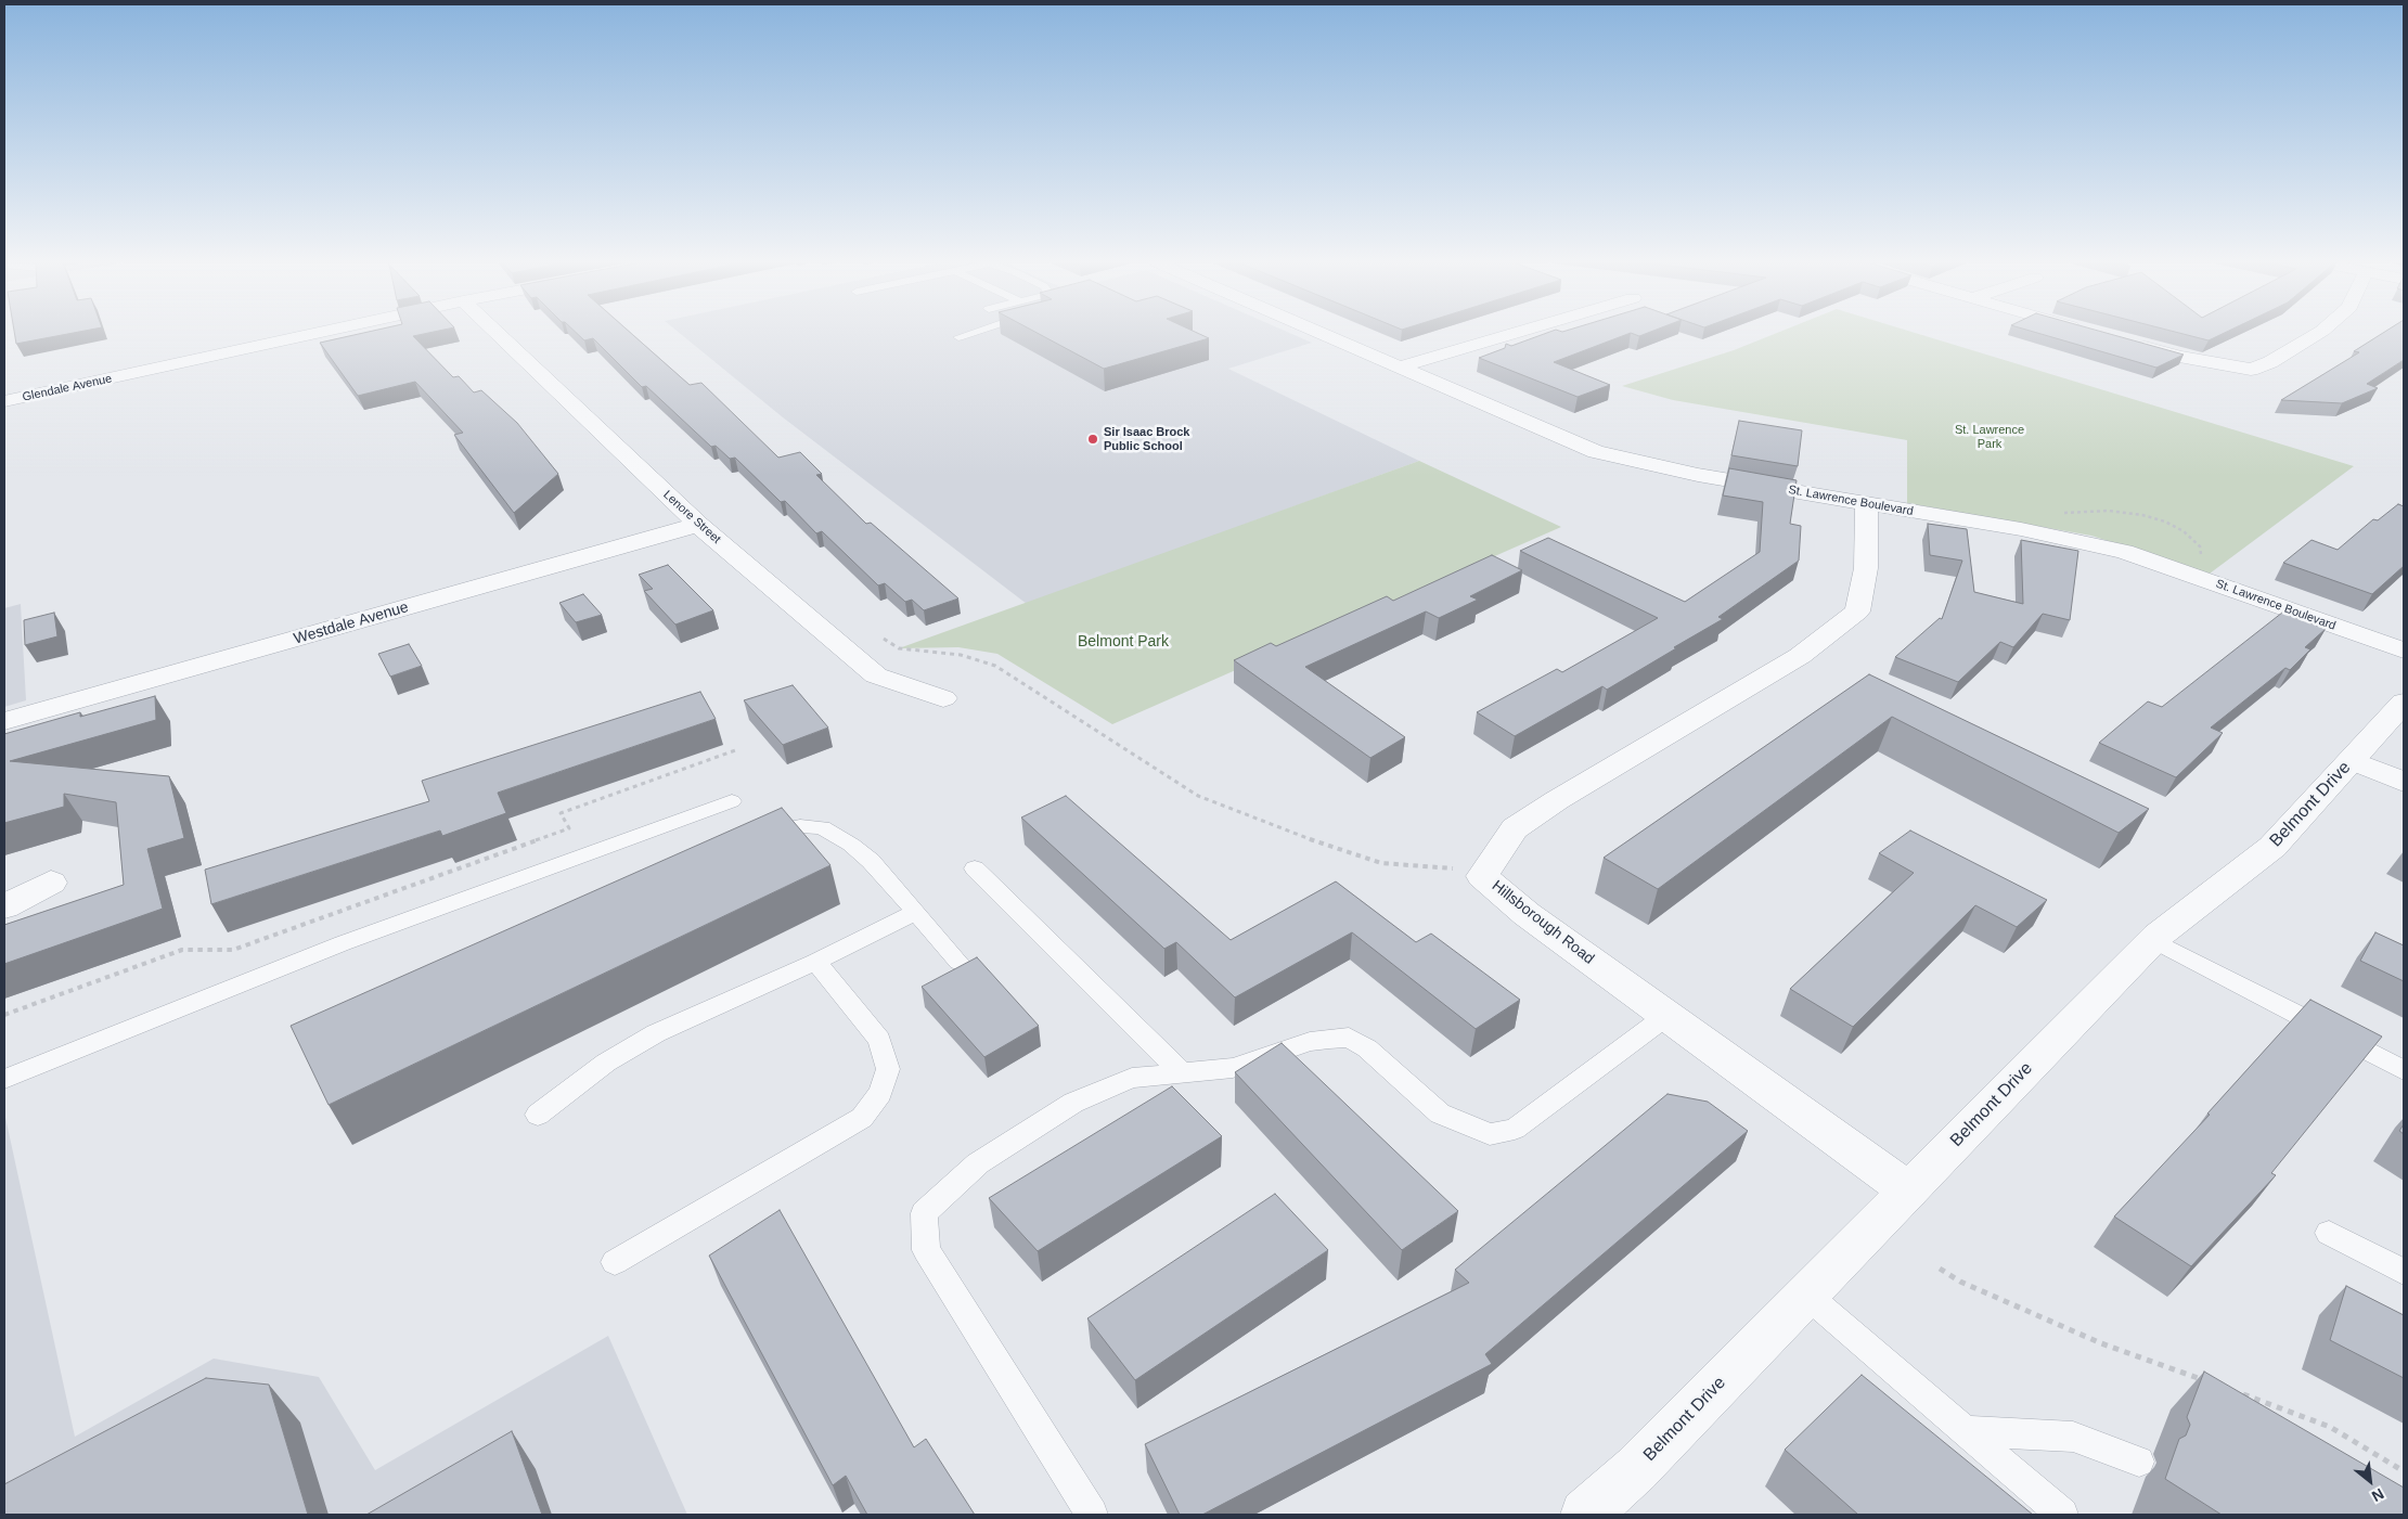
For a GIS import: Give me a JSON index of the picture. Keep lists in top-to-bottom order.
{
  "streets": {
    "street": [
      "Glendale Avenue",
      "St. Lawrence Boulevard",
      "Lenore Street",
      "Westdale Avenue",
      "Belmont Drive",
      "Hillsborough Road"
    ]
  },
  "crossings": [
    ["St. Lawrence Boulevard", "Hillsborough Road"],
    ["Lenore Street", "Westdale Avenue"],
    ["Belmont Drive", "Hillsborough Road"]
  ],
  "parks": ["St. Lawrence Park", "Belmont Park"],
  "places": ["Sir Isaac Brock Public School"],
  "north": "bottom right"
}
